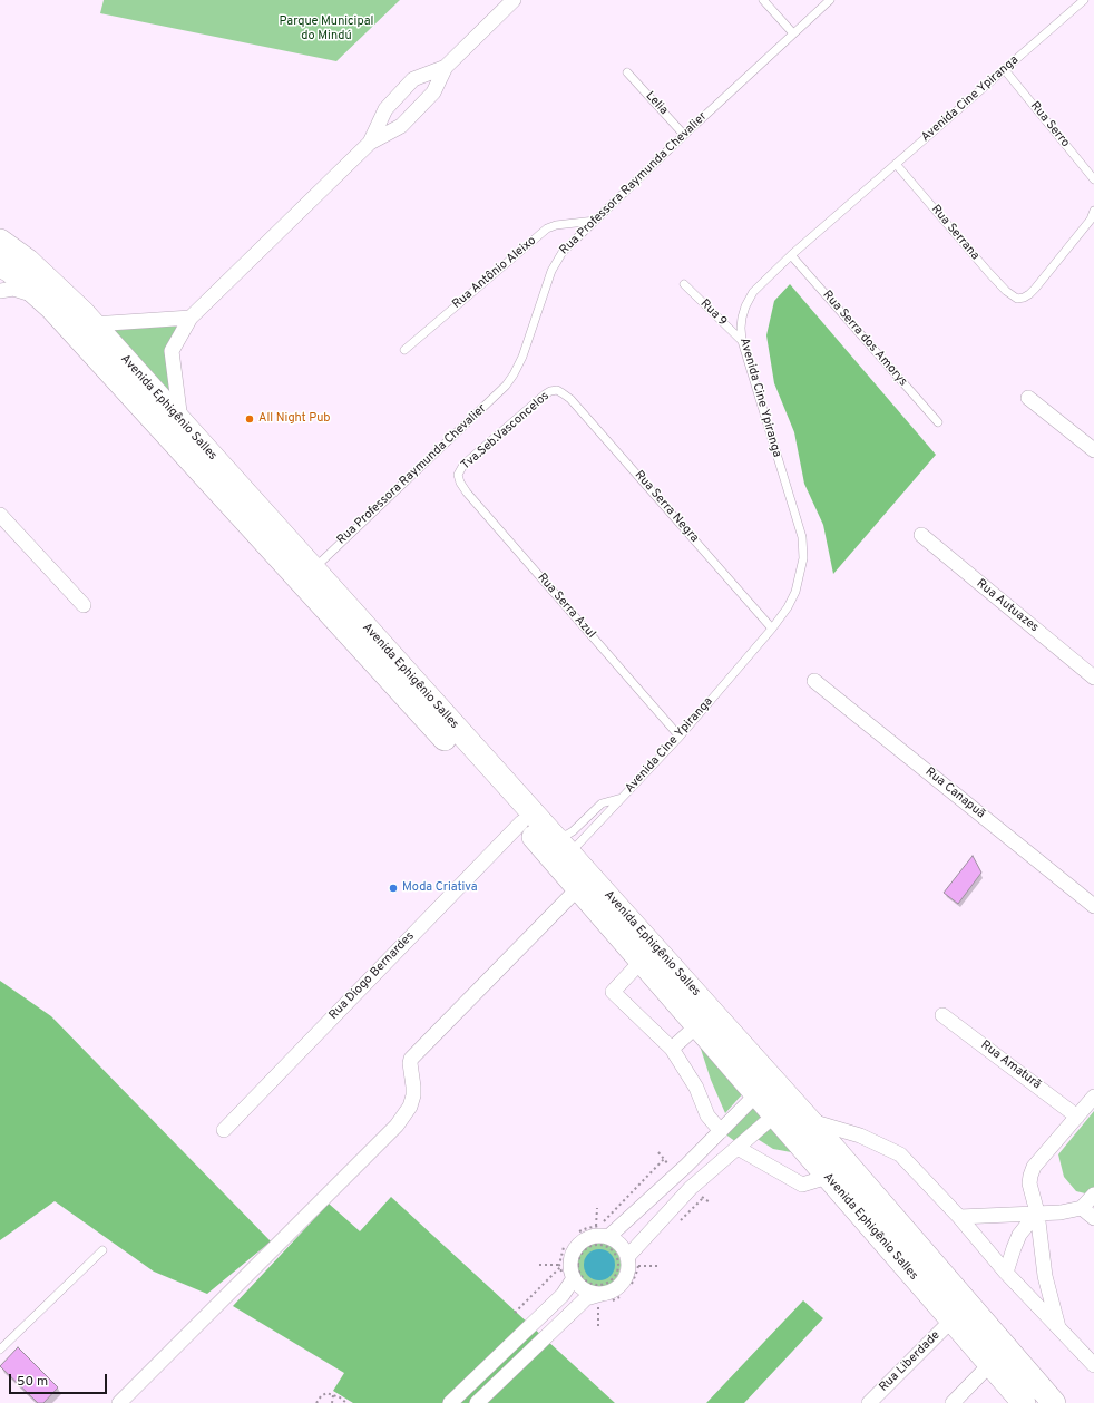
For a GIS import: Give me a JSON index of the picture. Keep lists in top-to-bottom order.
{
  "streets": {
    "main road": ["Avenida Ephigênio Salles"],
    "street": [
      "Rua Autuazes",
      "Rua Canapuã",
      "Rua Diogo Bernardes",
      "Rua Amaturã",
      "Rua Liberdade"
    ],
    "lane": [
      "Avenida Cine Ypiranga",
      "Lelia",
      "Rua Serro",
      "Rua Professora Raymunda Chevalier",
      "Rua Serrana",
      "Rua Antônio Aleixo",
      "Rua 9",
      "Rua Serra dos Amorys",
      "Tva.Seb.Vasconcelos",
      "Rua Serra Negra",
      "Rua Serra Azul"
    ]
  },
  "crossings": [
    ["Avenida Cine Ypiranga", "Rua Serro"],
    ["Avenida Cine Ypiranga", "Rua Serrana"],
    ["Avenida Cine Ypiranga", "Rua 9"],
    ["Avenida Cine Ypiranga", "Rua Serra dos Amorys"],
    ["Avenida Cine Ypiranga", "Avenida Ephigênio Salles"],
    ["Avenida Cine Ypiranga", "Rua Serra Negra"],
    ["Avenida Cine Ypiranga", "Rua Serra Azul"],
    ["Lelia", "Rua Professora Raymunda Chevalier"],
    ["Rua Professora Raymunda Chevalier", "Rua Antônio Aleixo"],
    ["Rua Professora Raymunda Chevalier", "Avenida Ephigênio Salles"],
    ["Avenida Ephigênio Salles", "Rua Diogo Bernardes"],
    ["Avenida Ephigênio Salles", "Rua Liberdade"],
    ["Tva.Seb.Vasconcelos", "Rua Serra Negra"],
    ["Tva.Seb.Vasconcelos", "Rua Serra Azul"]
  ],
  "parks": ["Parque Municipal do Mindú"],
  "places": ["All Night Pub", "Moda Criativa"],
  "scale_bar": "50 m"
}
